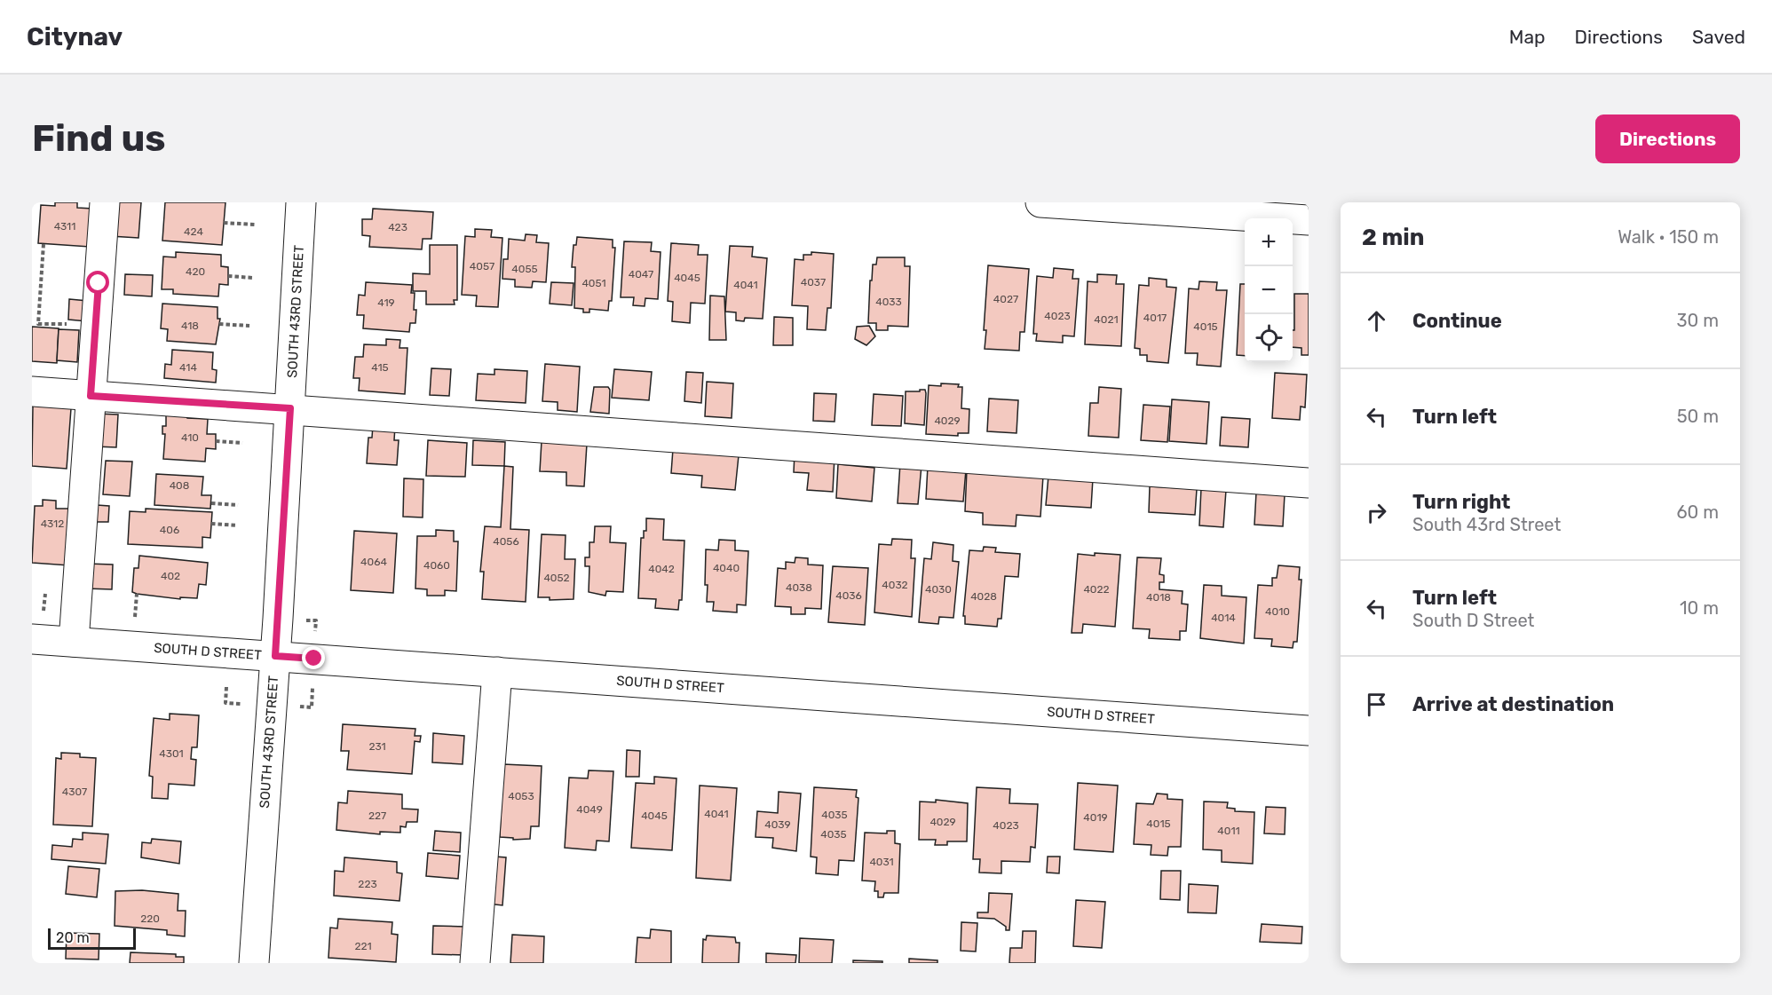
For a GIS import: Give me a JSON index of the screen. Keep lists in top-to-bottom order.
{
  "streets": {
    "street": ["SOUTH 43RD STREET", "SOUTH D STREET"]
  },
  "crossings": [
    ["SOUTH 43RD STREET", "SOUTH D STREET"]
  ],
  "house_numbers": [
    "4311",
    "423",
    "424",
    "4057",
    "4055",
    "420",
    "4047",
    "4045",
    "4037",
    "4051",
    "4041",
    "4027",
    "4033",
    "419",
    "4023",
    "4017",
    "4021",
    "418",
    "4015",
    "414",
    "415",
    "4029",
    "410",
    "408",
    "4312",
    "406",
    "4056",
    "4064",
    "4060",
    "4040",
    "4042",
    "402",
    "4052",
    "4032",
    "4038",
    "4030",
    "4022",
    "4036",
    "4028",
    "4018",
    "4010",
    "4014",
    "231",
    "4301",
    "4307",
    "4053",
    "4049",
    "4041",
    "4035",
    "227",
    "4045",
    "4019",
    "4029",
    "4015",
    "4039",
    "4023",
    "4011",
    "4035",
    "4031",
    "223",
    "220",
    "221"
  ],
  "scale_bar": "20 m",
  "page": {
    "header": "Citynav",
    "nav": ["Map", "Directions", "Saved"],
    "buttons": "Directions",
    "title": "Find us",
    "heading": ["2 min", "Walk · 150 m"],
    "map_buttons": ["+", "−"],
    "list": [
      ["Continue", "30 m"],
      ["Turn left", "50 m"],
      ["Turn right", "South 43rd Street", "60 m"],
      ["Turn left", "South D Street", "10 m"],
      "Arrive at destination"
    ],
    "scale": "20 m"
  }
}
